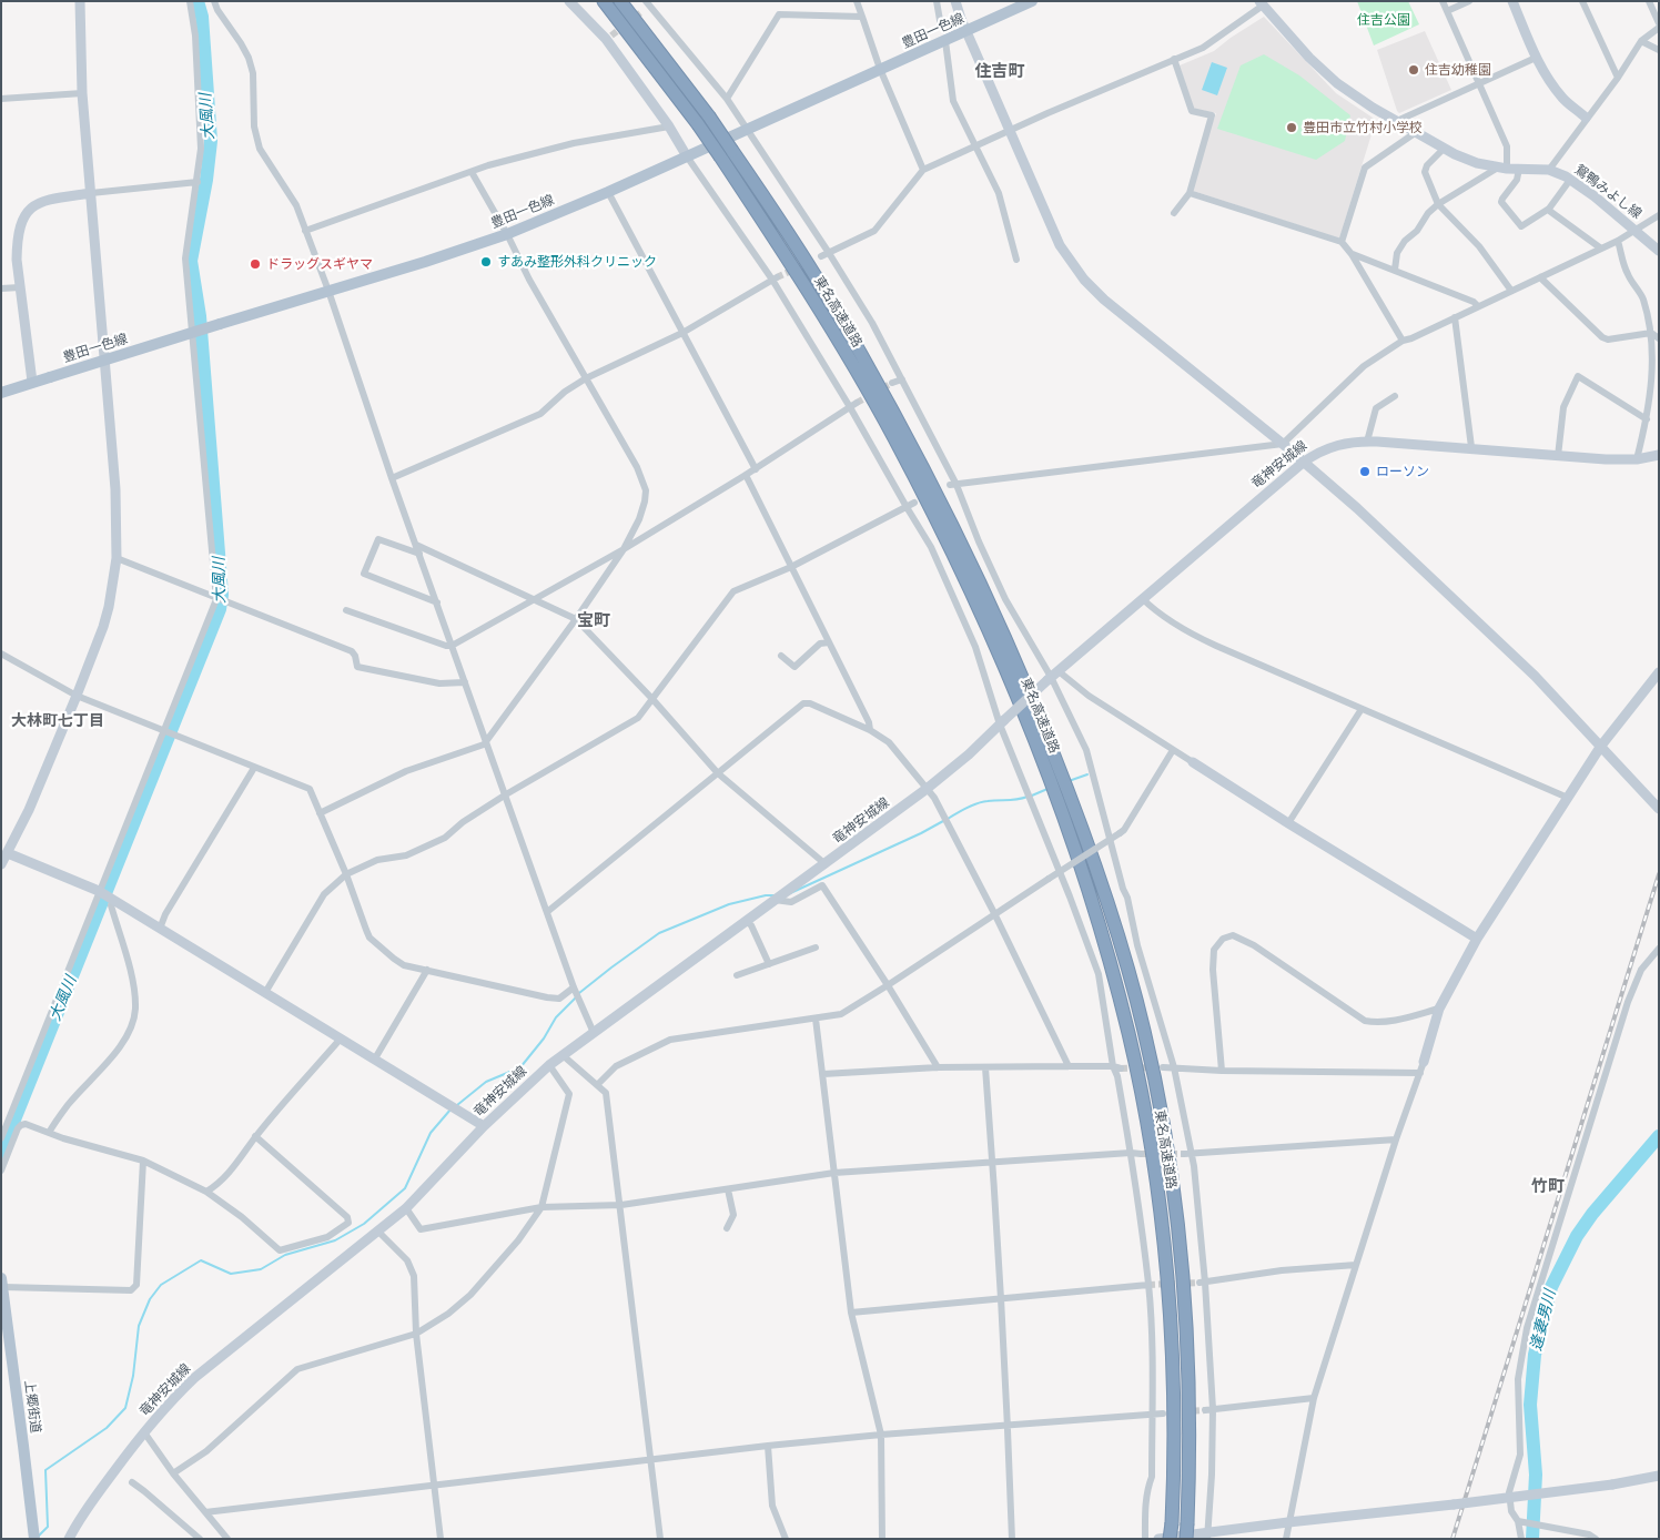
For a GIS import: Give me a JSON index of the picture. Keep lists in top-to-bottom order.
{
  "streets": {
    "highway": ["東名高速道路"],
    "main road": ["豊田一色線", "上郷街道"],
    "street": ["鴛鴨みよし線", "竜神安城線"]
  },
  "districts": [
    "住吉町",
    "宝町",
    "大林町七丁目",
    "竹町"
  ],
  "water": ["大風川", "逢妻男川"],
  "parks": ["住吉公園"],
  "places": [
    "住吉幼稚園",
    "豊田市立竹村小学校",
    "すあみ整形外科クリニック",
    "ドラッグスギヤマ",
    "ローソン"
  ]
}
